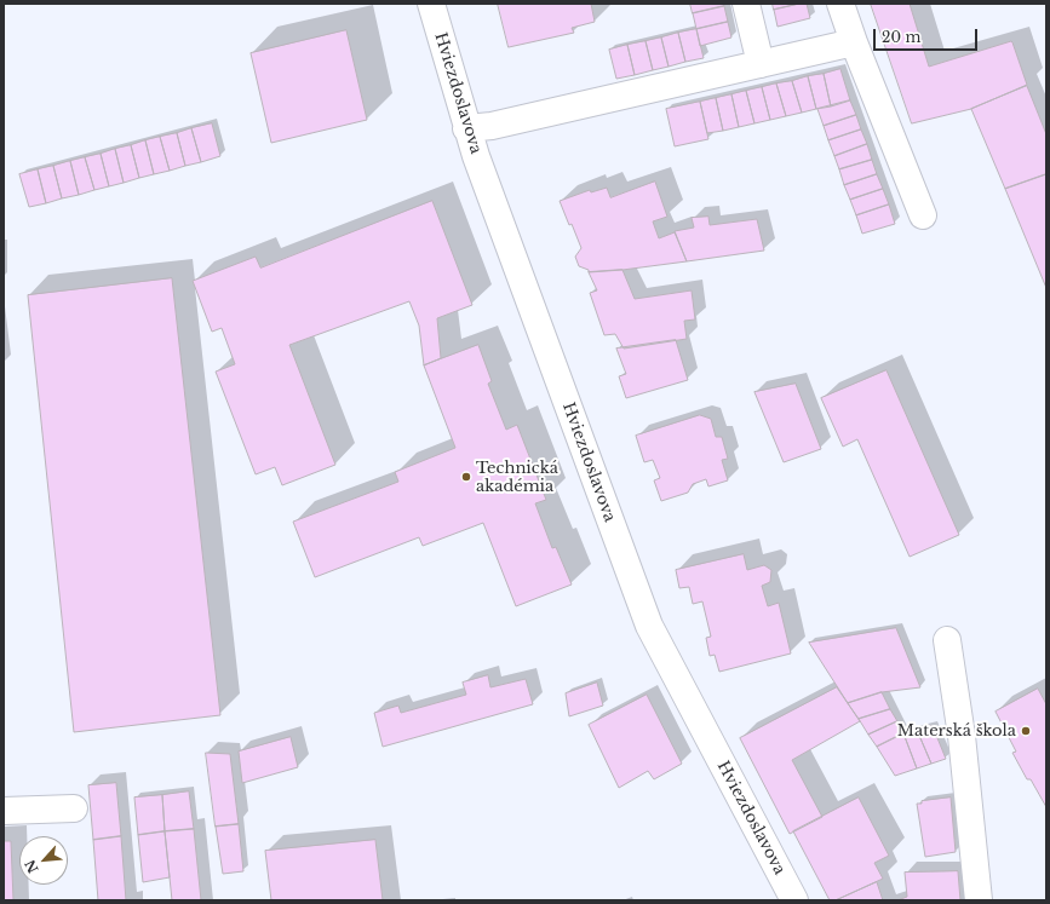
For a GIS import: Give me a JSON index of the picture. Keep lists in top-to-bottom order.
{
  "streets": {
    "street": ["Hviezdoslavova"]
  },
  "places": ["Technická akadémia", "Materská škola"],
  "scale_bar": "20 m",
  "north": "bottom left"
}
